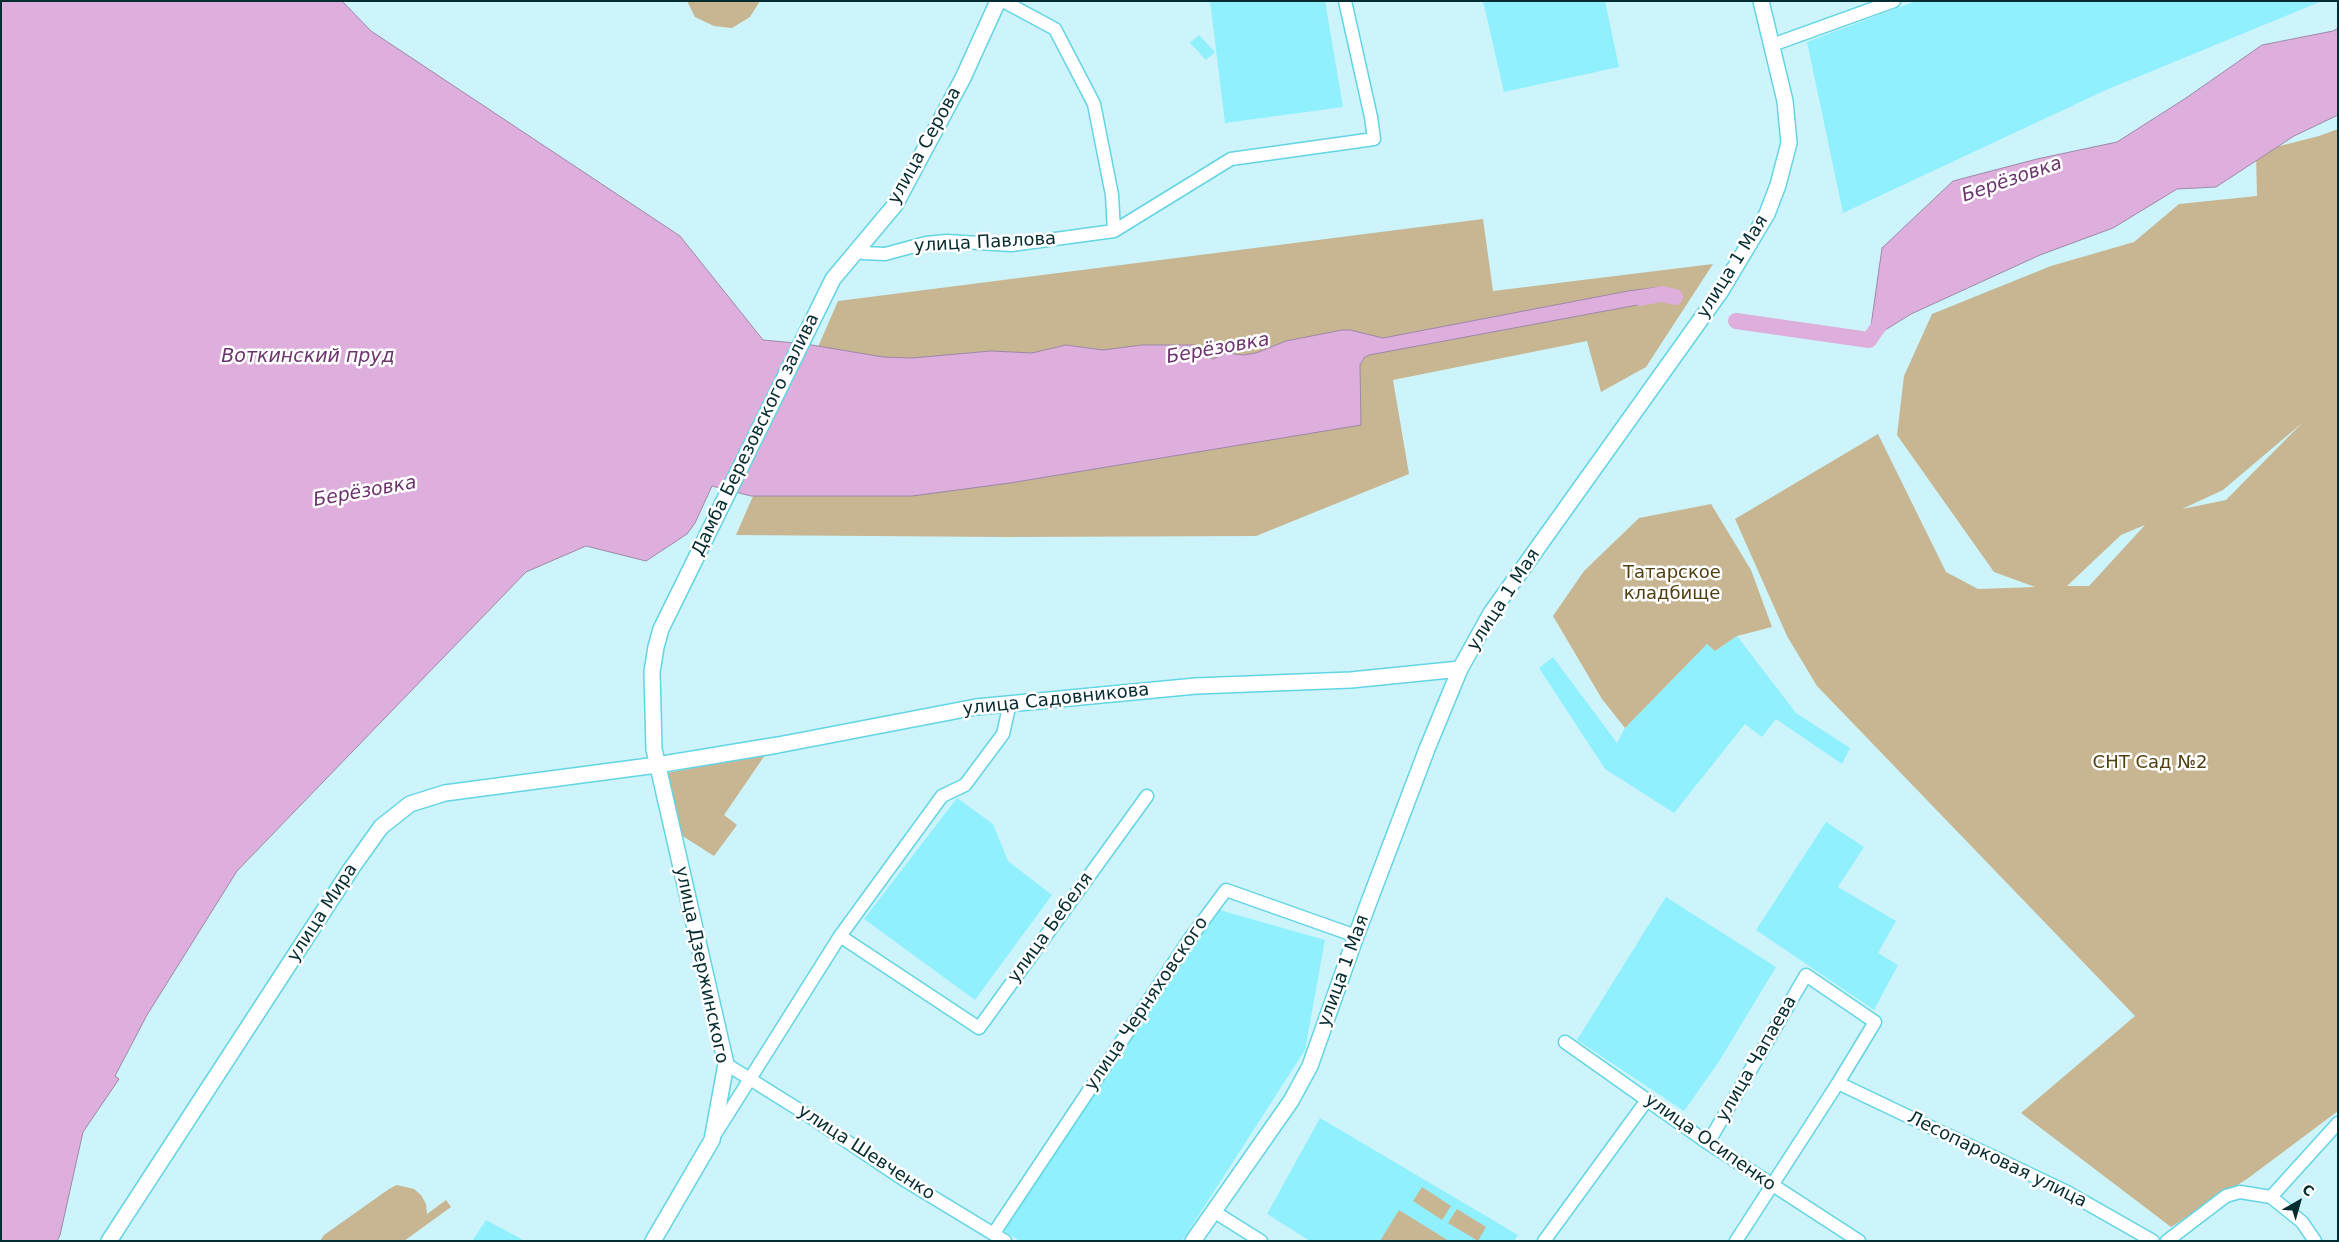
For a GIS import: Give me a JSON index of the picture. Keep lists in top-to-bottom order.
{
  "streets": {
    "main road": [
      "улица Серова",
      "улица 1 Мая",
      "Дамба Березовского залива",
      "улица Садовникова",
      "улица Мира",
      "улица Дзержинского"
    ],
    "street": [
      "улица Павлова",
      "улица Бебеля",
      "улица Черняховского",
      "улица Чапаева",
      "улица Осипенко",
      "улица Шевченко",
      "Лесопарковая улица"
    ]
  },
  "crossings": [
    ["улица Серова", "улица Павлова"],
    ["улица Серова", "Дамба Березовского залива"],
    ["улица 1 Мая", "улица Садовникова"],
    ["улица 1 Мая", "улица Черняховского"],
    ["Дамба Березовского залива", "улица Садовникова"],
    ["Дамба Березовского залива", "улица Мира"],
    ["Дамба Березовского залива", "улица Дзержинского"],
    ["улица Садовникова", "улица Мира"],
    ["улица Садовникова", "улица Дзержинского"],
    ["улица Мира", "улица Дзержинского"],
    ["улица Дзержинского", "улица Шевченко"],
    ["улица Черняховского", "улица Шевченко"],
    ["улица Чапаева", "улица Осипенко"],
    ["улица Чапаева", "Лесопарковая улица"]
  ],
  "water": ["Берёзовка", "Воткинский пруд"],
  "parks": ["Татарское кладбище", "СНТ Сад №2"],
  "north": "top right"
}
